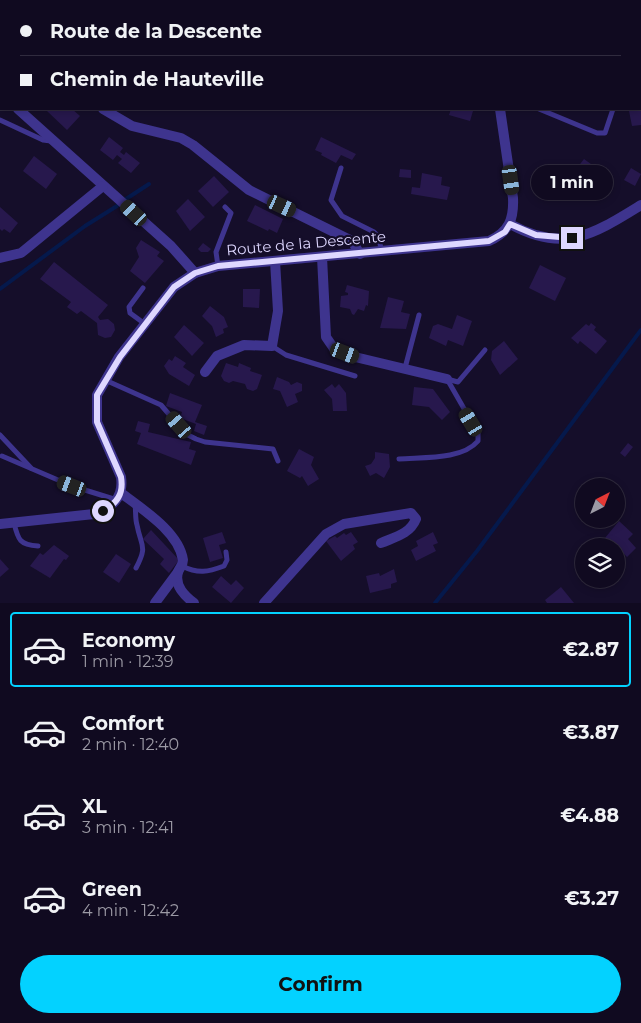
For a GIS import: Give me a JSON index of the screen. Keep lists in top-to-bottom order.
{
  "streets": {
    "street": ["Route de la Descente"]
  },
  "north": "top right",
  "page": {
    "banner": ["Route de la Descente", "Chemin de Hauteville"],
    "bubble": "1 min",
    "list": [
      {
        "name": "Economy",
        "note": "1 min · 12:39",
        "value": "€2.87"
      },
      {
        "name": "Comfort",
        "note": "2 min · 12:40",
        "value": "€3.87"
      },
      {
        "name": "XL",
        "note": "3 min · 12:41",
        "value": "€4.88"
      },
      {
        "name": "Green",
        "note": "4 min · 12:42",
        "value": "€3.27"
      }
    ],
    "buttons": "Confirm"
  }
}
